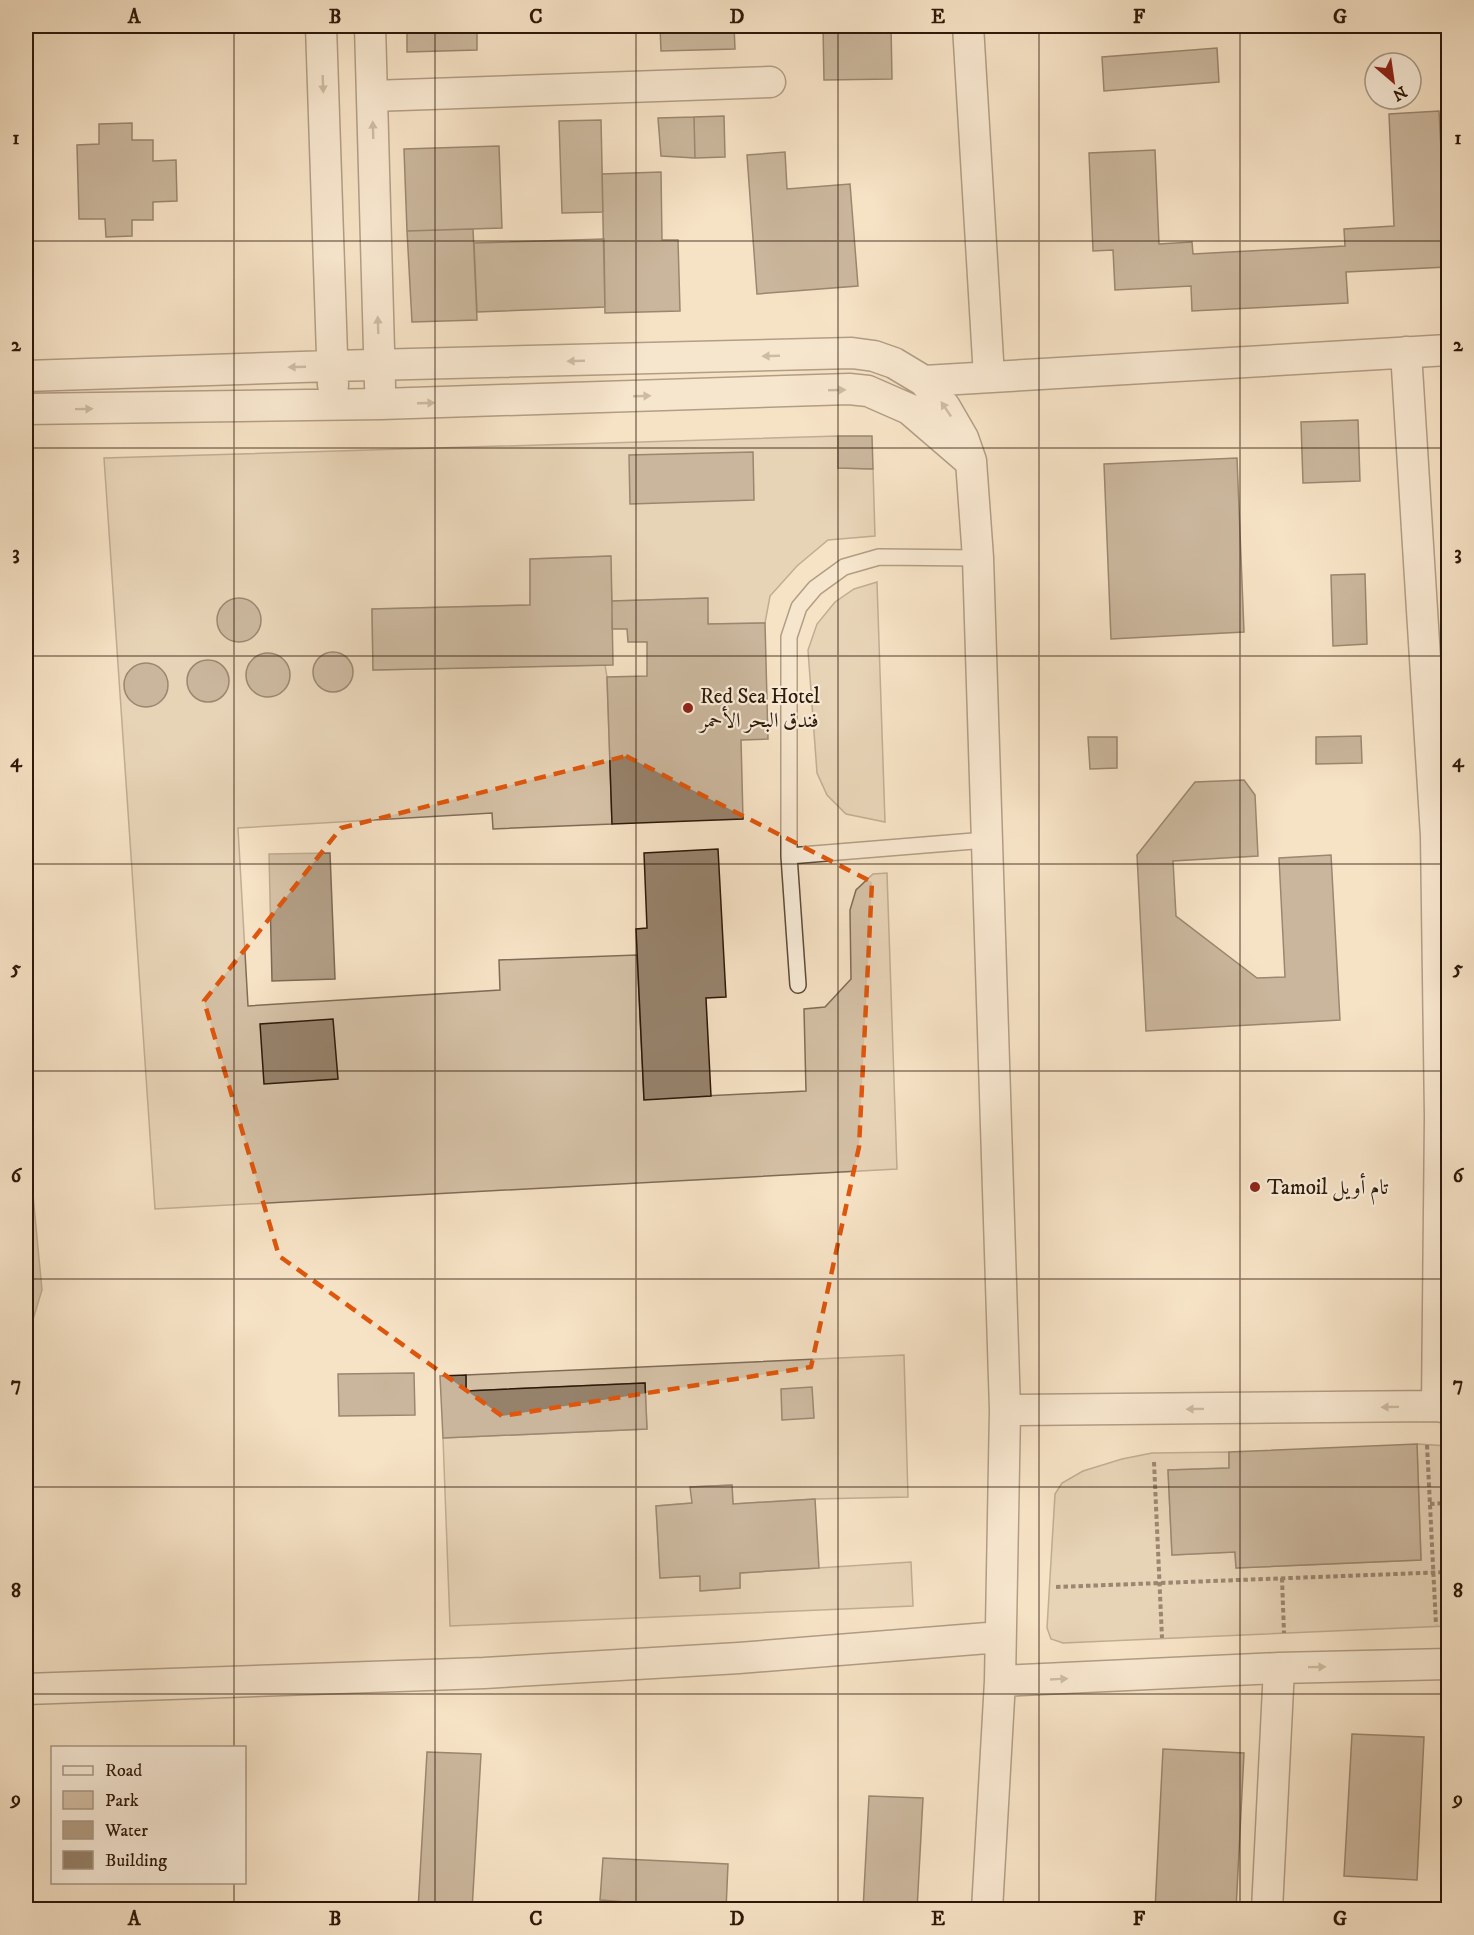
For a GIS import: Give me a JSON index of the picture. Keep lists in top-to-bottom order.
{
  "places": ["Red Sea Hotel فندق البحر الأحمر", "Tamoil تام أويل"],
  "legend": [
    "Road",
    "Park",
    "Water",
    "Building"
  ],
  "north": "bottom right",
  "grid": {
    "columns": [
      "A",
      "B",
      "C",
      "D",
      "E",
      "F",
      "G"
    ],
    "rows": [
      "1",
      "2",
      "3",
      "4",
      "5",
      "6",
      "7",
      "8",
      "9"
    ]
  }
}
